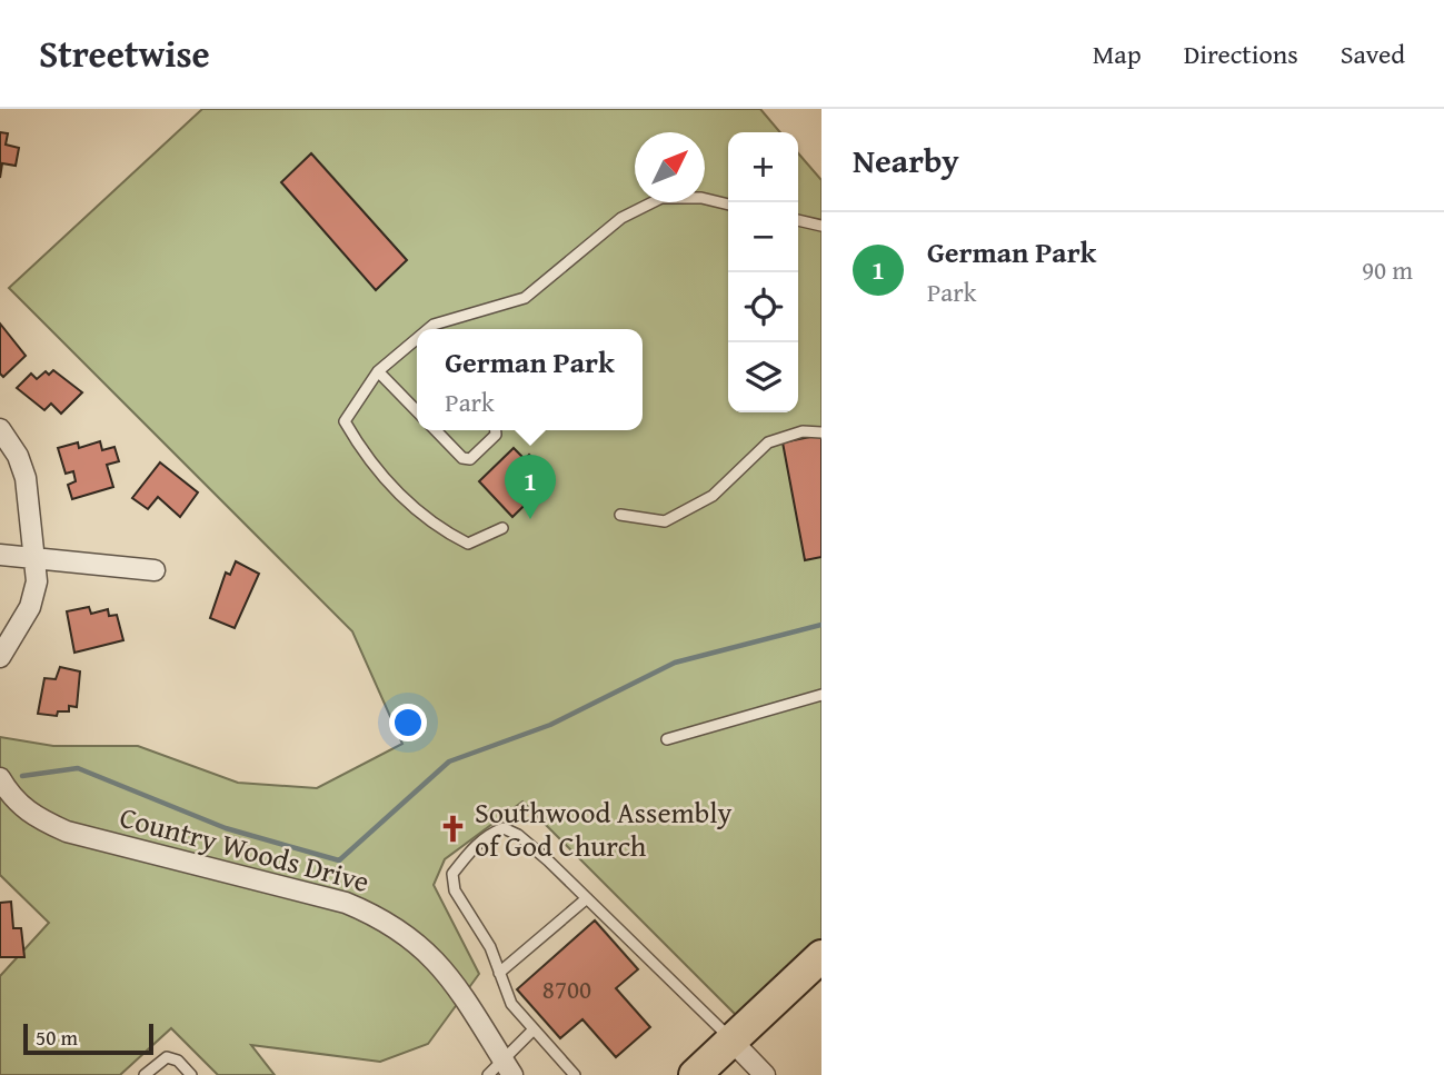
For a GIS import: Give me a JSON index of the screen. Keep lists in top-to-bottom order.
{
  "streets": {
    "street": ["Country Woods Drive"]
  },
  "places": {
    "church": ["Southwood Assembly of God Church"]
  },
  "house_numbers": ["8700"],
  "scale_bar": "50 m",
  "north": "top right",
  "page": {
    "header": "Streetwise",
    "nav": ["Map", "Directions", "Saved"],
    "heading": "Nearby",
    "map_buttons": ["+", "−"],
    "list": [
      {
        "mark": "1",
        "name": "German Park",
        "note": "Park",
        "value": "90 m"
      }
    ],
    "popup": ["German Park", "Park"],
    "pins": "1",
    "scale": "50 m"
  }
}
